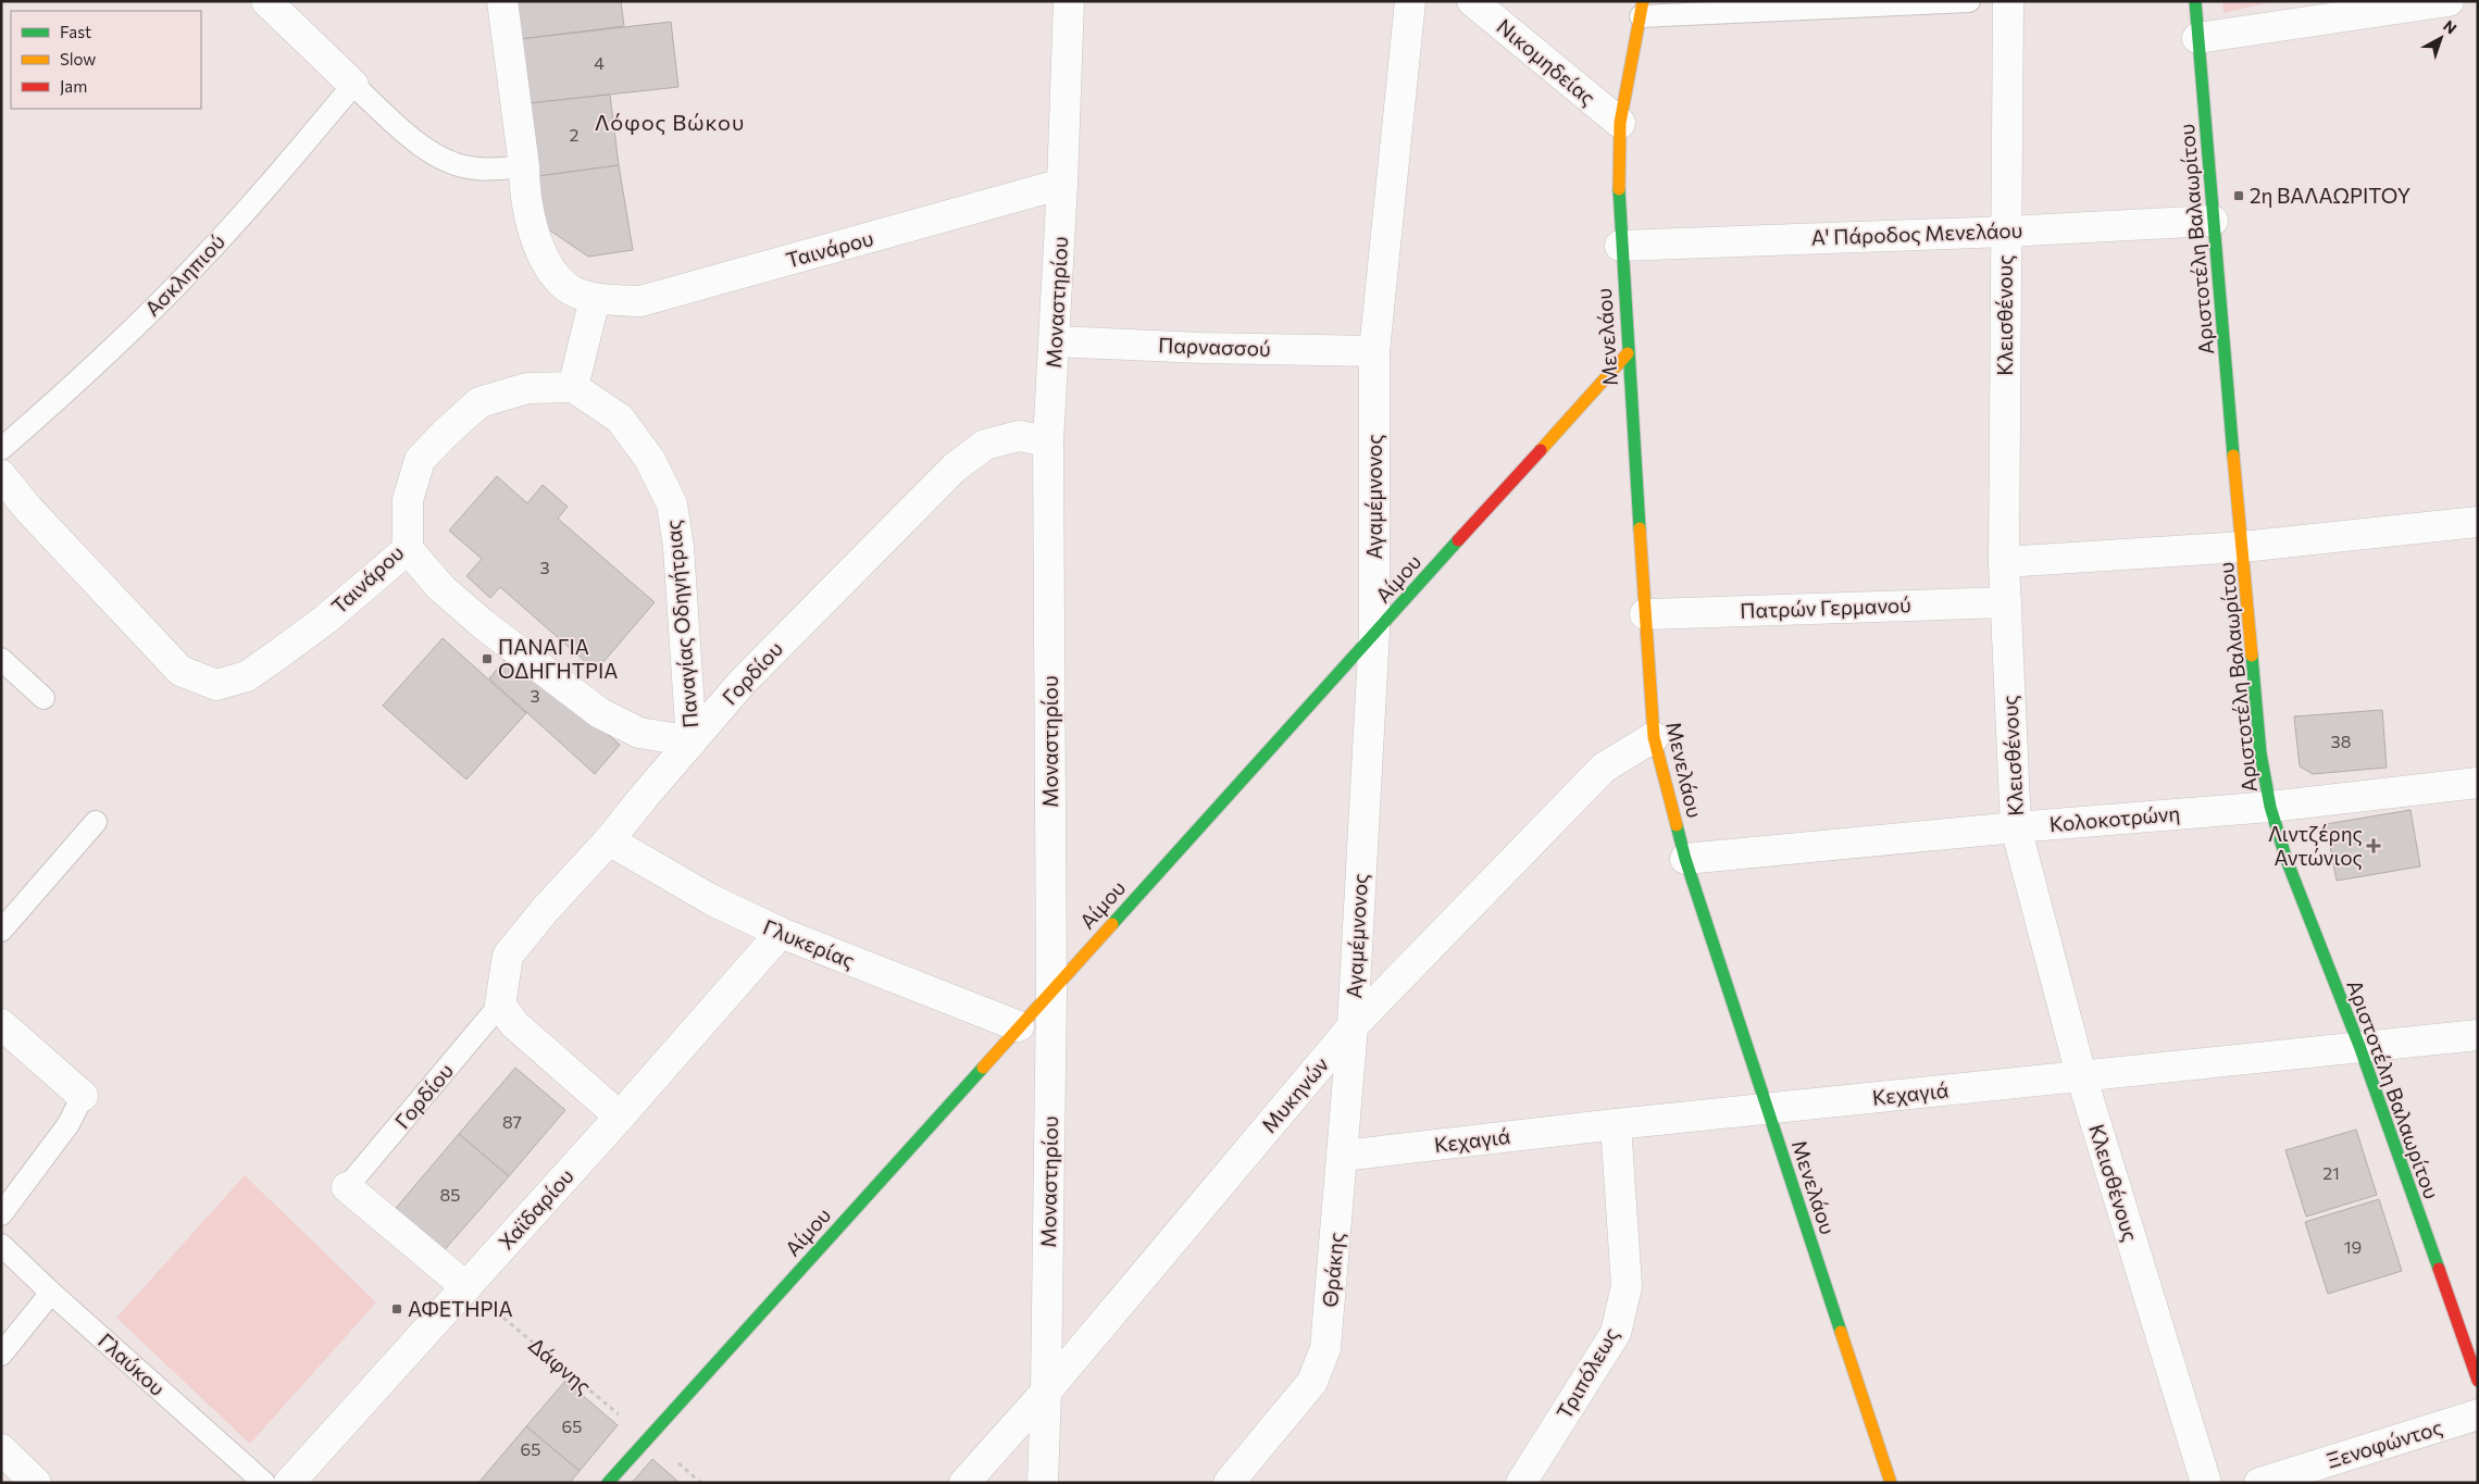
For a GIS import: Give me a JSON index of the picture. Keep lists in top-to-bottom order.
{
  "streets": {
    "street": [
      "Νικομηδείας",
      "Α' Πάροδος Μενελάου",
      "Αριστοτέλη Βαλαωρίτου",
      "Ταινάρου",
      "Μοναστηρίου",
      "Κλεισθένους",
      "Μενελάου",
      "Παρνασσού",
      "Αγαμέμνονος",
      "Αίμου",
      "Πατρών Γερμανού",
      "Παναγίας Οδηγήτριας",
      "Γορδίου",
      "Κολοκοτρώνη",
      "Γλυκερίας",
      "Κεχαγιά",
      "Μυκηνών",
      "Χαϊδαρίου",
      "Θράκης",
      "Τριπόλεως",
      "Ξενοφώντος"
    ],
    "lane": ["Ασκληπιού", "Γλαύκου"],
    "path": ["Δάφνης"]
  },
  "crossings": [
    ["Νικομηδείας", "Μενελάου"],
    ["Α' Πάροδος Μενελάου", "Αριστοτέλη Βαλαωρίτου"],
    ["Α' Πάροδος Μενελάου", "Κλεισθένους"],
    ["Α' Πάροδος Μενελάου", "Μενελάου"],
    ["Αριστοτέλη Βαλαωρίτου", "Κολοκοτρώνη"],
    ["Αριστοτέλη Βαλαωρίτου", "Κεχαγιά"],
    ["Ταινάρου", "Μοναστηρίου"],
    ["Ταινάρου", "Παναγίας Οδηγήτριας"],
    ["Μοναστηρίου", "Παρνασσού"],
    ["Μοναστηρίου", "Αίμου"],
    ["Μοναστηρίου", "Γορδίου"],
    ["Μοναστηρίου", "Μυκηνών"],
    ["Κλεισθένους", "Πατρών Γερμανού"],
    ["Κλεισθένους", "Κολοκοτρώνη"],
    ["Κλεισθένους", "Κεχαγιά"],
    ["Μενελάου", "Αίμου"],
    ["Μενελάου", "Πατρών Γερμανού"],
    ["Μενελάου", "Κολοκοτρώνη"],
    ["Μενελάου", "Κεχαγιά"],
    ["Μενελάου", "Μυκηνών"],
    ["Παρνασσού", "Αγαμέμνονος"],
    ["Αγαμέμνονος", "Αίμου"],
    ["Αγαμέμνονος", "Μυκηνών"],
    ["Αγαμέμνονος", "Θράκης"],
    ["Αίμου", "Γλυκερίας"],
    ["Αίμου", "Δάφνης"],
    ["Παναγίας Οδηγήτριας", "Γορδίου"],
    ["Γορδίου", "Γλυκερίας"],
    ["Γλυκερίας", "Χαϊδαρίου"],
    ["Κεχαγιά", "Θράκης"],
    ["Κεχαγιά", "Τριπόλεως"],
    ["Μυκηνών", "Θράκης"],
    ["Χαϊδαρίου", "Δάφνης"]
  ],
  "districts": ["Λόφος Βώκου"],
  "places": {
    "transit": ["2η ΒΑΛΑΩΡΙΤΟΥ", "ΠΑΝΑΓΙΑ ΟΔΗΓΗΤΡΙΑ", "ΑΦΕΤΗΡΙΑ"],
    "health": ["Λιντζέρης Αντώνιος"]
  },
  "house_numbers": [
    "4",
    "2",
    "3",
    "3",
    "38",
    "87",
    "21",
    "85",
    "19",
    "65",
    "65"
  ],
  "legend": ["Fast", "Slow", "Jam"],
  "north": "top right"
}
